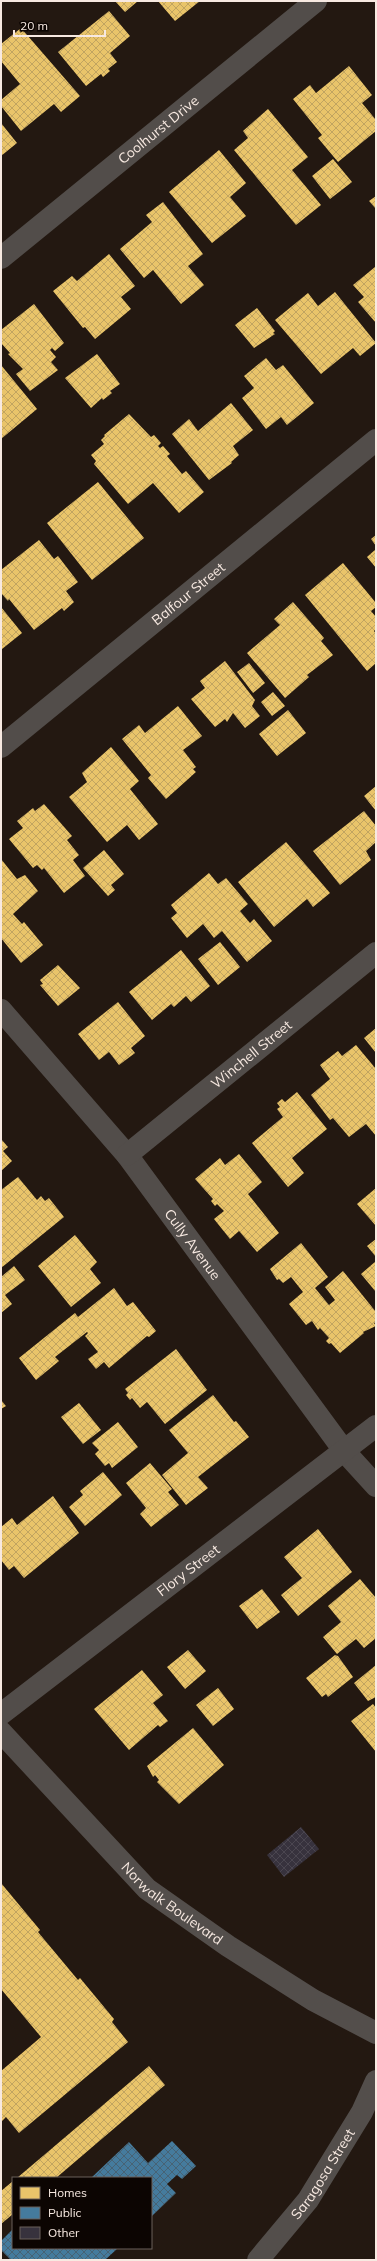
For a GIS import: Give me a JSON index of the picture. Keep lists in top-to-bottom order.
{
  "streets": {
    "main road": ["Norwalk Boulevard", "Saragosa Street"],
    "street": [
      "Coolhurst Drive",
      "Balfour Street",
      "Winchell Street",
      "Cully Avenue",
      "Flory Street"
    ]
  },
  "crossings": [
    ["Winchell Street", "Cully Avenue"],
    ["Cully Avenue", "Flory Street"]
  ],
  "legend": ["Homes", "Public", "Other"],
  "scale_bar": "20 m"
}
